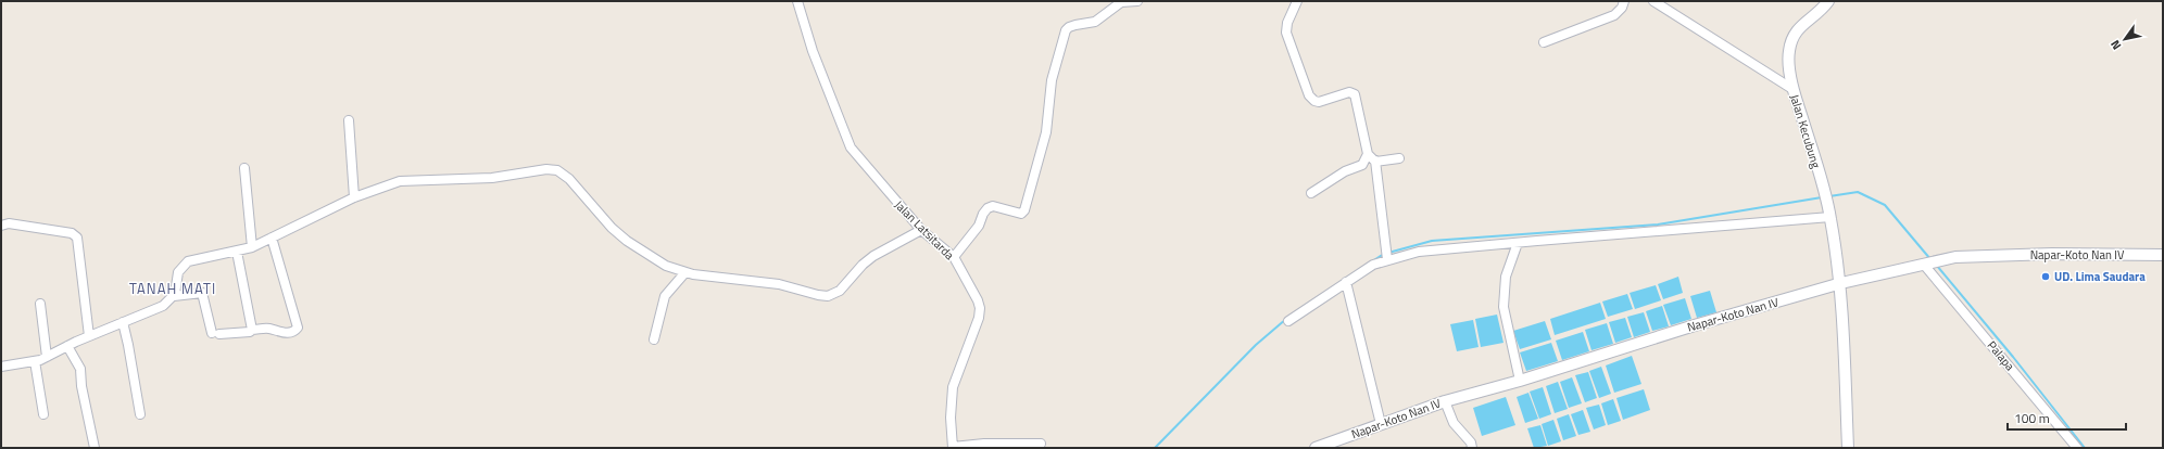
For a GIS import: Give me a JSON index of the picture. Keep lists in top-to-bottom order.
{
  "streets": {
    "street": [
      "Jalan Kecubung",
      "Jalan Latsitarda",
      "Napar-Koto Nan IV",
      "Palapa"
    ]
  },
  "crossings": [
    ["Jalan Kecubung", "Napar-Koto Nan IV"],
    ["Napar-Koto Nan IV", "Palapa"]
  ],
  "districts": ["TANAH MATI"],
  "places": ["UD. Lima Saudara"],
  "scale_bar": "100 m",
  "north": "bottom left"
}
